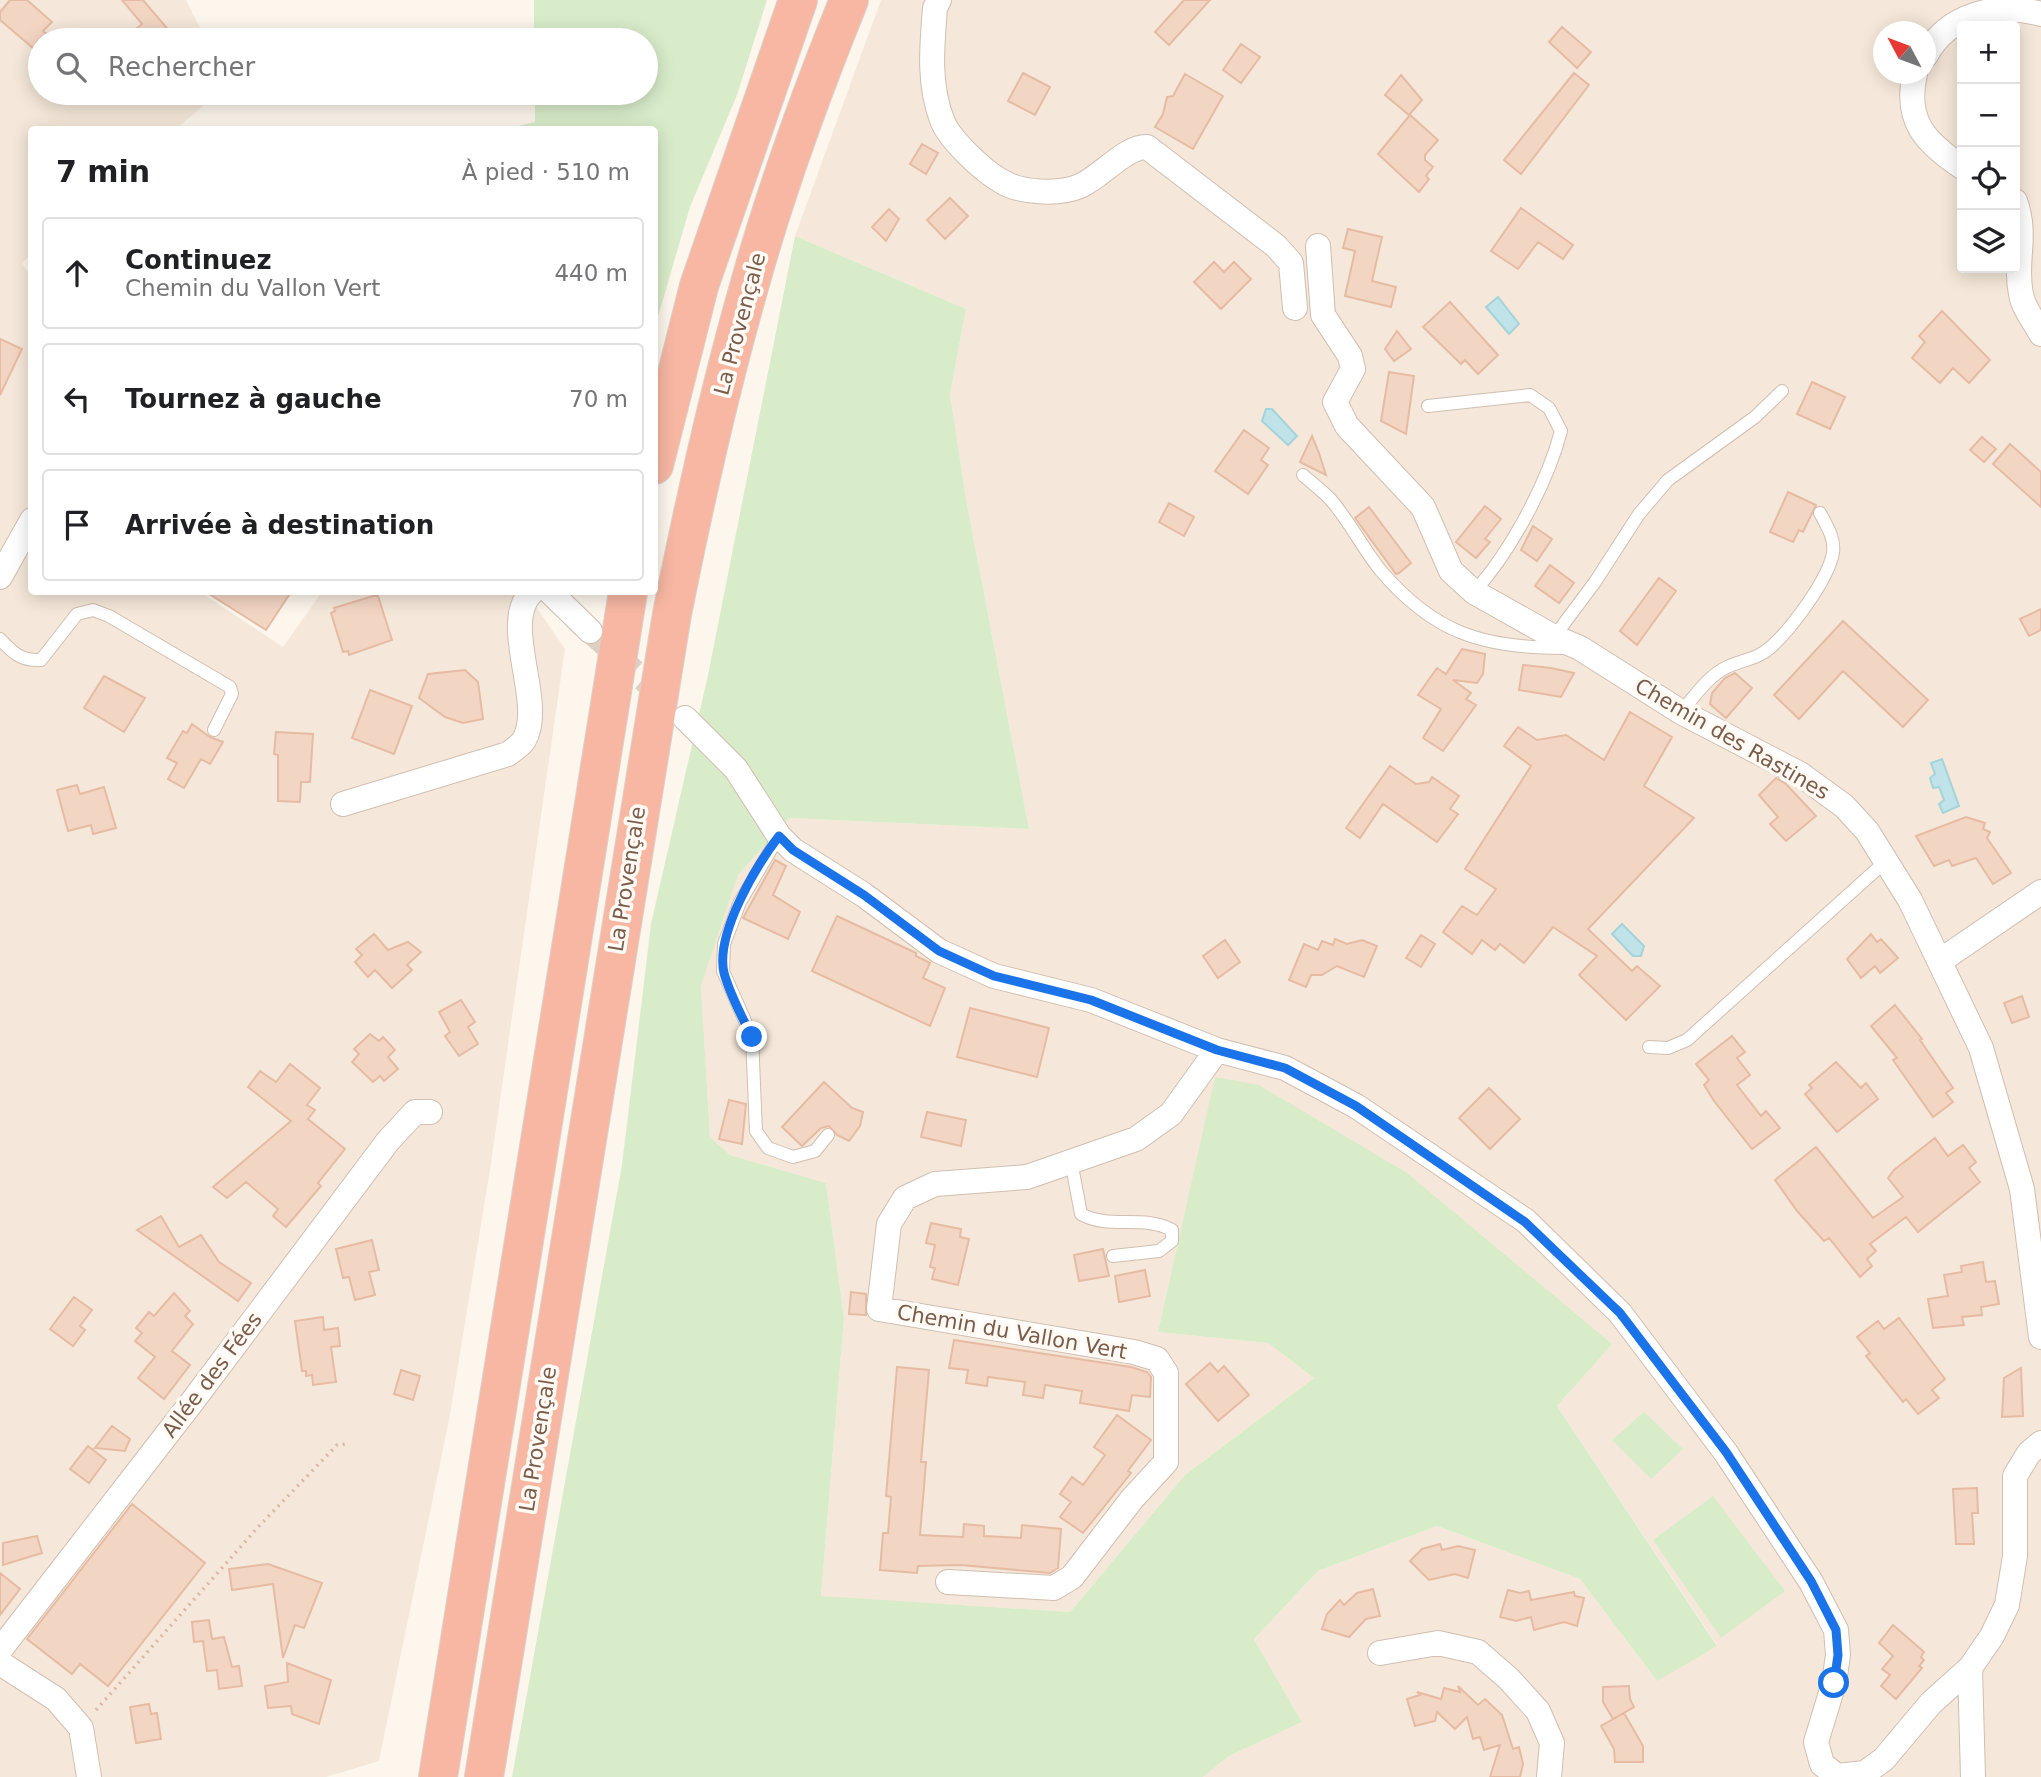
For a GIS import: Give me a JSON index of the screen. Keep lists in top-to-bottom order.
{
  "streets": {
    "highway": ["La Provençale"],
    "street": ["Chemin des Rastines", "Chemin du Vallon Vert", "Allée des Fées"]
  },
  "north": "top left",
  "page": {
    "map_buttons": ["+", "−"],
    "search": "Rechercher",
    "heading": ["7 min", "À pied · 510 m"],
    "list": [
      ["Continuez", "Chemin du Vallon Vert", "440 m"],
      ["Tournez à gauche", "70 m"],
      "Arrivée à destination"
    ]
  }
}
